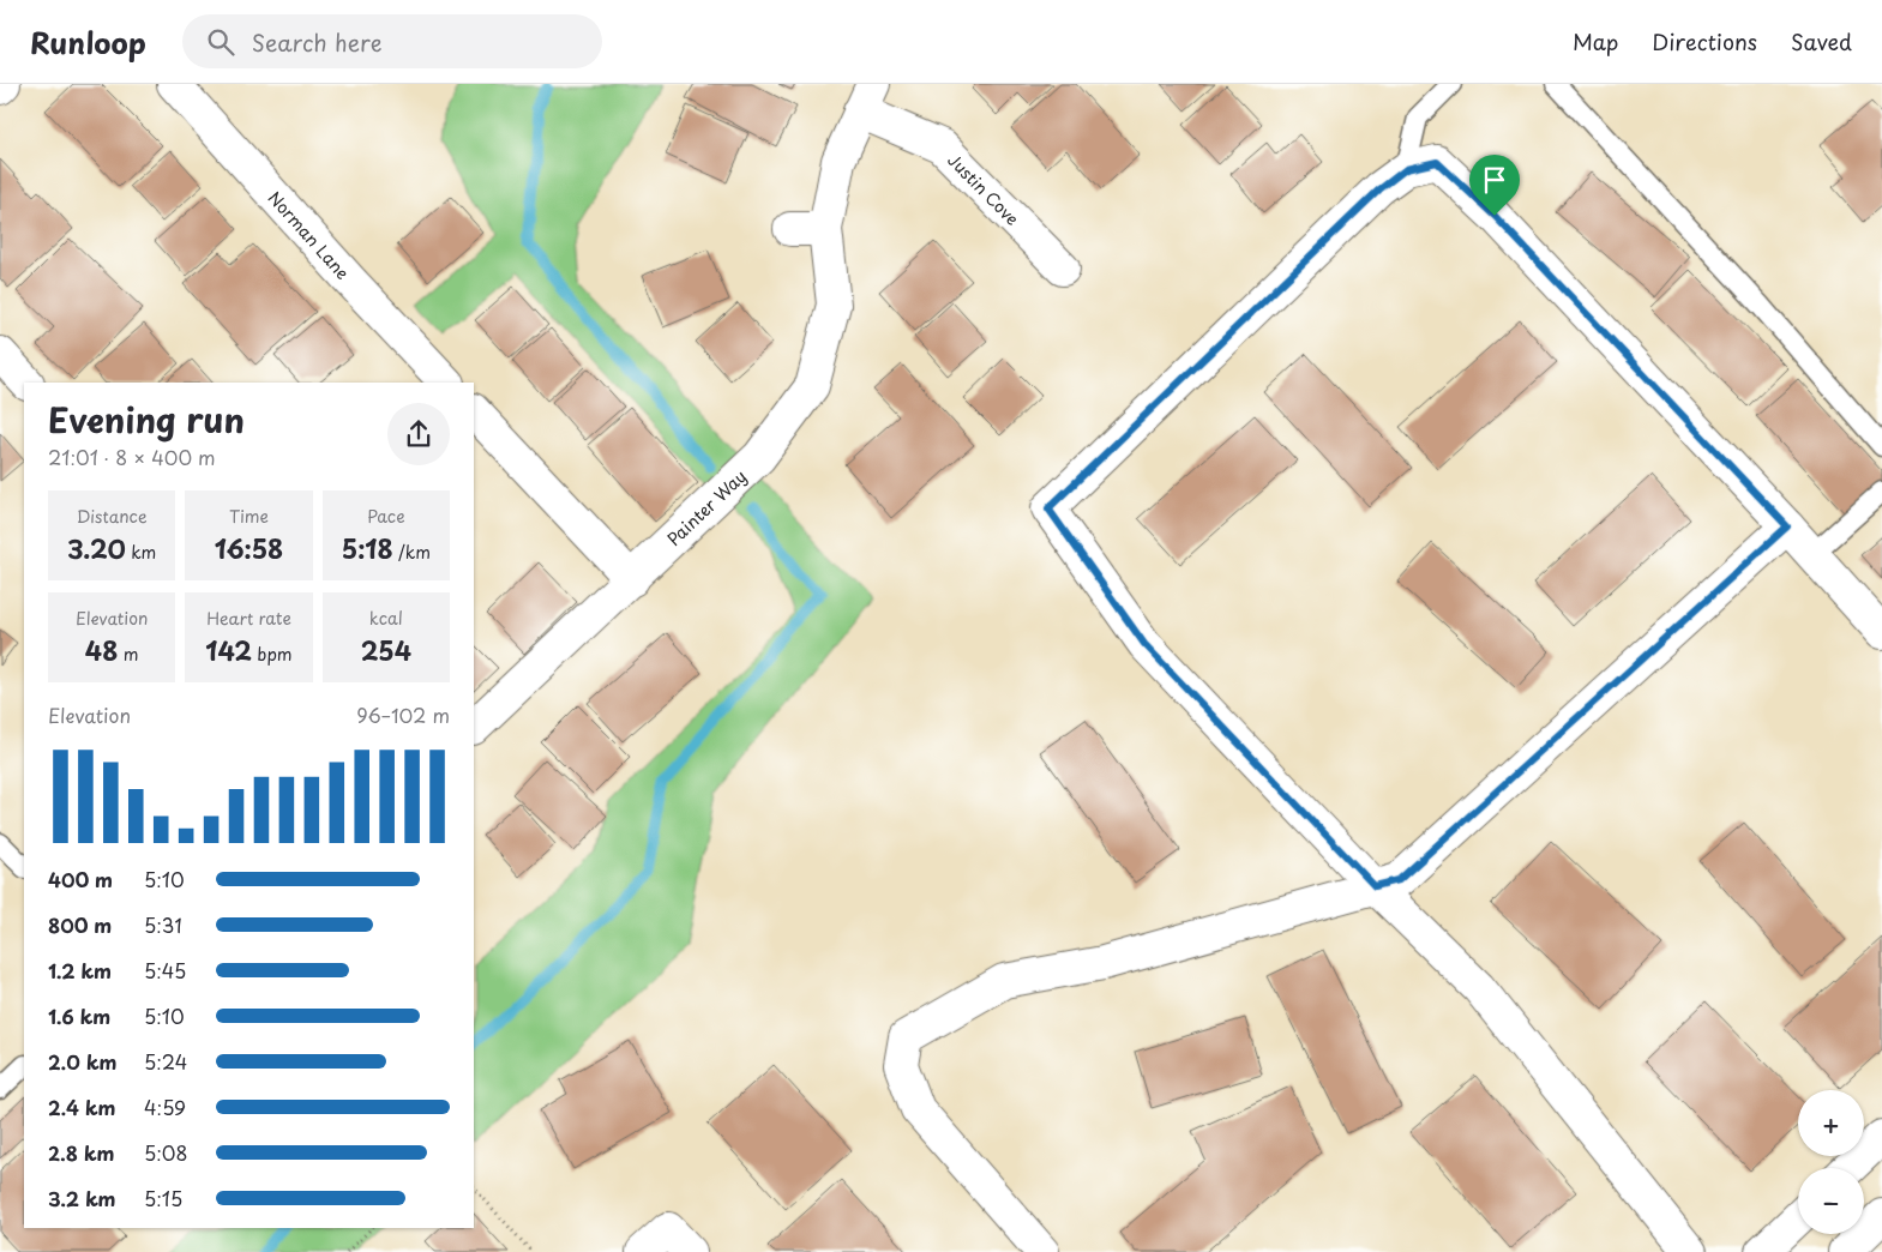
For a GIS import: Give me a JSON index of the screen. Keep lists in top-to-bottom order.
{
  "streets": {
    "street": ["Justin Cove", "Norman Lane", "Painter Way"]
  },
  "crossings": [
    ["Justin Cove", "Painter Way"]
  ],
  "page": {
    "header": "Runloop",
    "search": "Search here",
    "nav": ["Map", "Directions", "Saved"],
    "heading": ["Evening run", "21:01 · 8 × 400 m"],
    "stats": [
      ["Distance", "3.20 km"],
      ["Time", "16:58"],
      ["Pace", "5:18 /km"],
      ["Elevation", "48 m"],
      ["Heart rate", "142 bpm"],
      ["kcal", "254"]
    ],
    "chart": ["Elevation", "96–102 m"],
    "list": [
      {
        "name": "400 m",
        "note": "5:10"
      },
      {
        "name": "800 m",
        "note": "5:31"
      },
      {
        "name": "1.2 km",
        "note": "5:45"
      },
      {
        "name": "1.6 km",
        "note": "5:10"
      },
      {
        "name": "2.0 km",
        "note": "5:24"
      },
      {
        "name": "2.4 km",
        "note": "4:59"
      },
      {
        "name": "2.8 km",
        "note": "5:08"
      },
      {
        "name": "3.2 km",
        "note": "5:15"
      }
    ],
    "map_buttons": ["+", "−"]
  }
}
